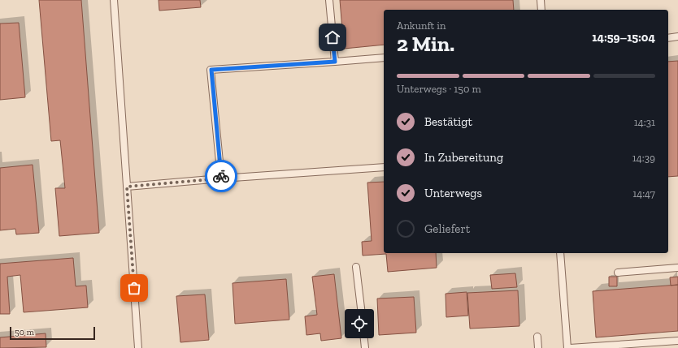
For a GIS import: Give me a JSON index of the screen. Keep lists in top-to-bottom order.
{
  "scale_bar": "50 m",
  "page": {
    "heading": ["2 Min.", "Ankunft in", "14:59–15:04"],
    "bar": "Unterwegs · 150 m",
    "list": [
      ["Bestätigt", "14:31"],
      ["In Zubereitung", "14:39"],
      ["Unterwegs", "14:47"],
      "Geliefert"
    ],
    "scale": "50 m"
  }
}
